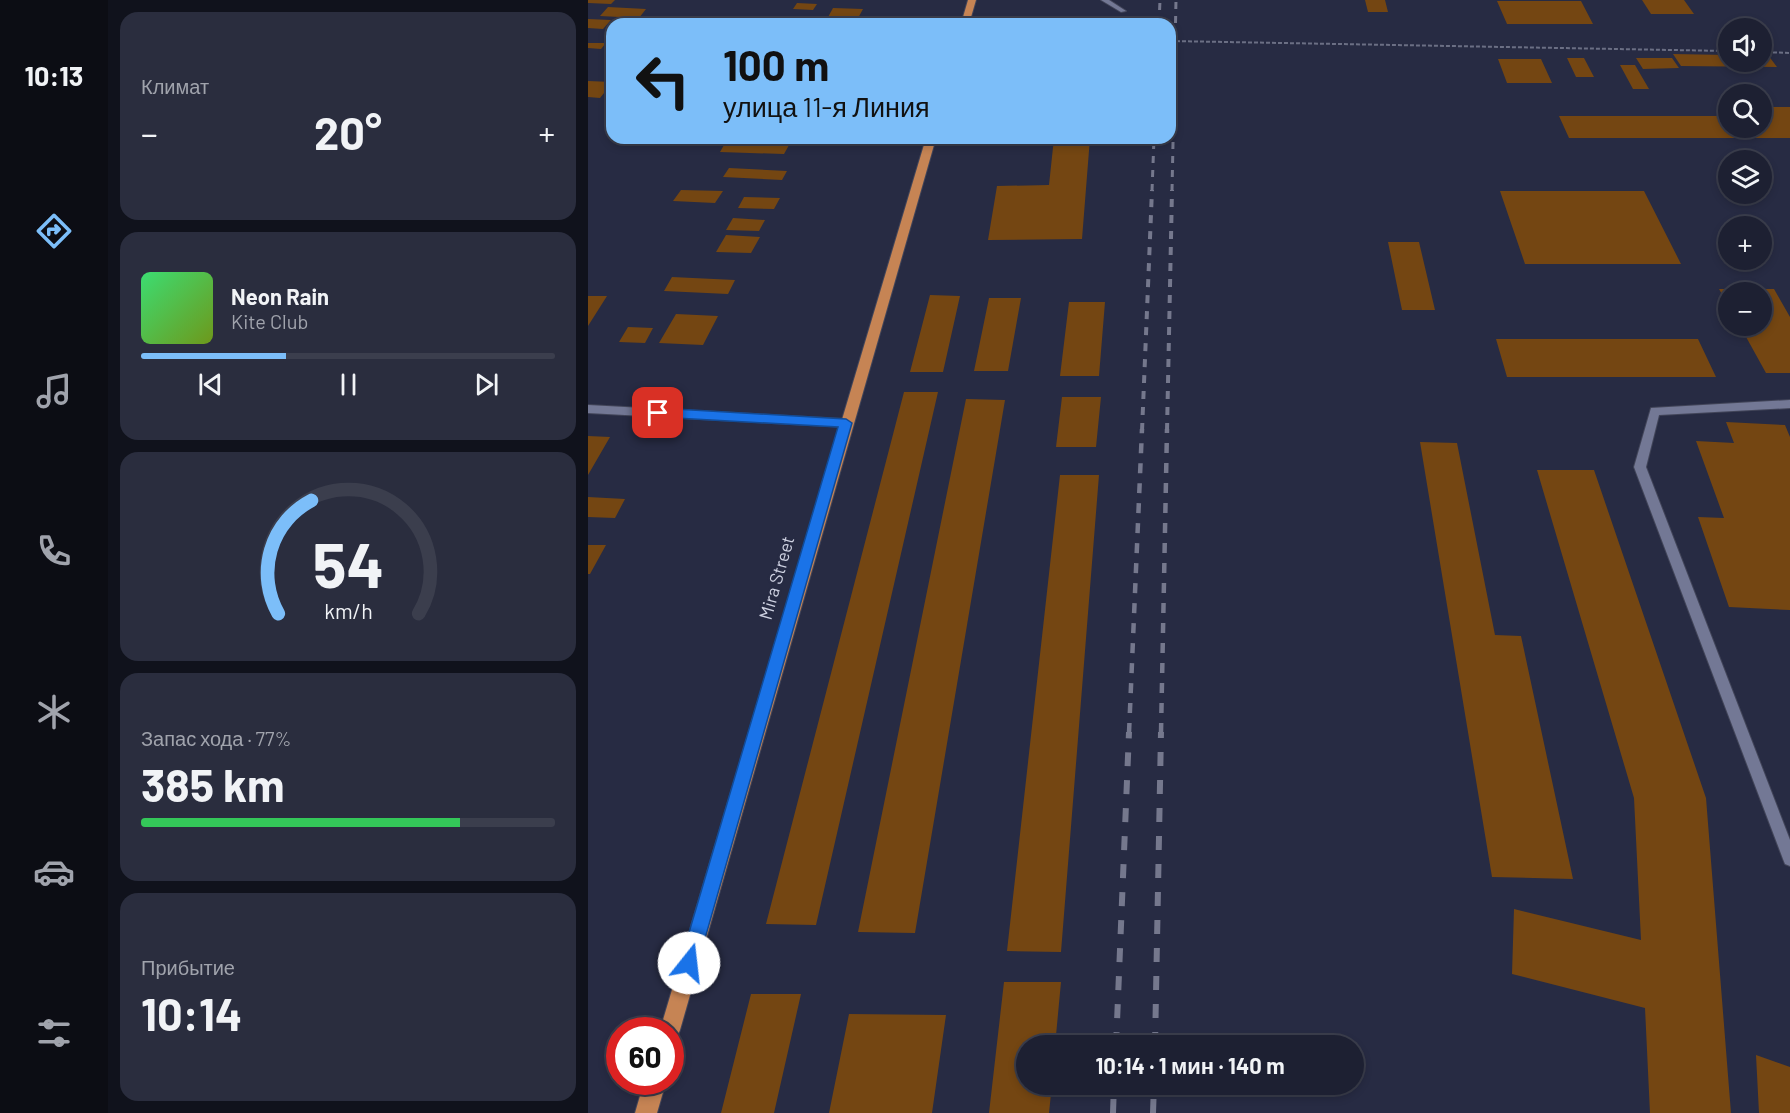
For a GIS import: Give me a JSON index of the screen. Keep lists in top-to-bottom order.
{
  "streets": {
    "main road": ["Mira Street"]
  },
  "page": {
    "tabs": "10:13",
    "tile": [
      "Климат",
      ["Запас хода · 77%", "385 km"],
      ["Прибытие", "10:14"]
    ],
    "map_buttons": ["+", "−"],
    "turn": ["100 m", "улица 11-я Линия"],
    "heat": ["−", "20°", "+"],
    "song": ["Neon Rain", "Kite Club"],
    "limit": "60",
    "trip": "10:14 · 1 мин · 140 m",
    "gauge": ["54", "km/h"]
  }
}
